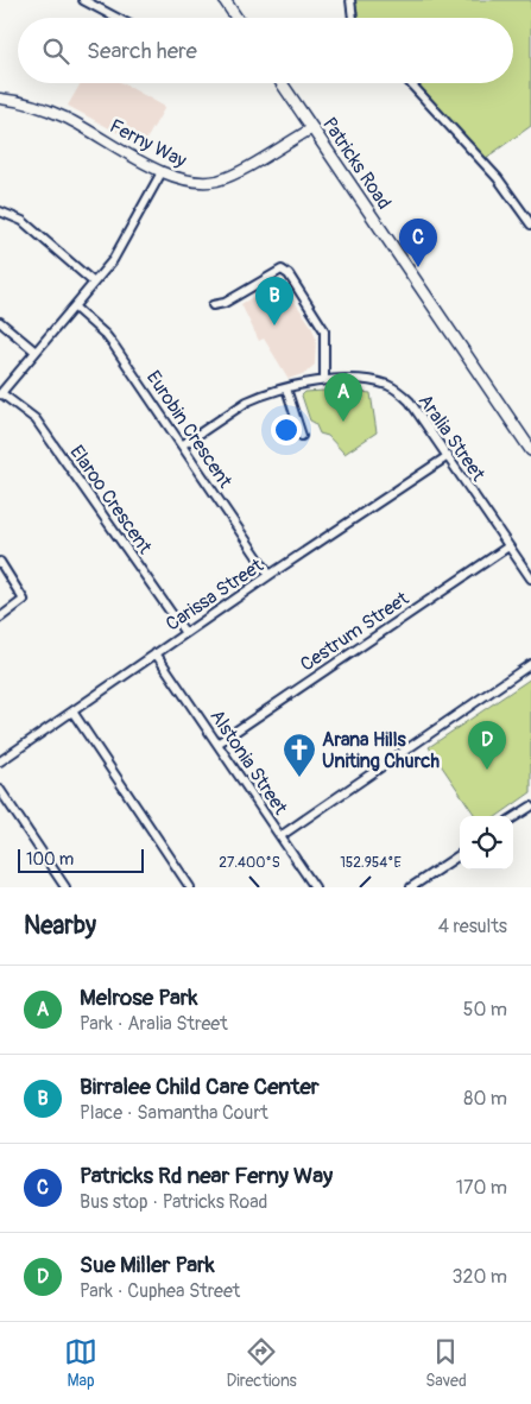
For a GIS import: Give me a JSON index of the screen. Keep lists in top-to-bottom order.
{
  "streets": {
    "main road": ["Patricks Road"],
    "street": [
      "Ferny Way",
      "Eurobin Crescent",
      "Aralia Street",
      "Elaroo Crescent",
      "Carissa Street",
      "Cestrum Street",
      "Alstonia Street"
    ]
  },
  "crossings": [
    ["Ferny Way", "Patricks Road"],
    ["Eurobin Crescent", "Aralia Street"],
    ["Eurobin Crescent", "Carissa Street"],
    ["Aralia Street", "Carissa Street"],
    ["Aralia Street", "Cestrum Street"],
    ["Elaroo Crescent", "Carissa Street"],
    ["Carissa Street", "Alstonia Street"],
    ["Cestrum Street", "Alstonia Street"]
  ],
  "places": {
    "church": ["Arana Hills Uniting Church"]
  },
  "scale_bar": "100 m",
  "page": {
    "search": "Search here",
    "pins": [
      "C",
      "B",
      "A",
      "D"
    ],
    "scale": "100 m",
    "heading": ["Nearby", "4 results"],
    "list": [
      {
        "mark": "A",
        "name": "Melrose Park",
        "note": "Park · Aralia Street",
        "value": "50 m"
      },
      {
        "mark": "B",
        "name": "Birralee Child Care Center",
        "note": "Place · Samantha Court",
        "value": "80 m"
      },
      {
        "mark": "C",
        "name": "Patricks Rd near Ferny Way",
        "note": "Bus stop · Patricks Road",
        "value": "170 m"
      },
      {
        "mark": "D",
        "name": "Sue Miller Park",
        "note": "Park · Cuphea Street",
        "value": "320 m"
      }
    ],
    "nav": ["Map", "Directions", "Saved"]
  },
  "coordinates": ["27.400°S", "152.954°E"]
}
